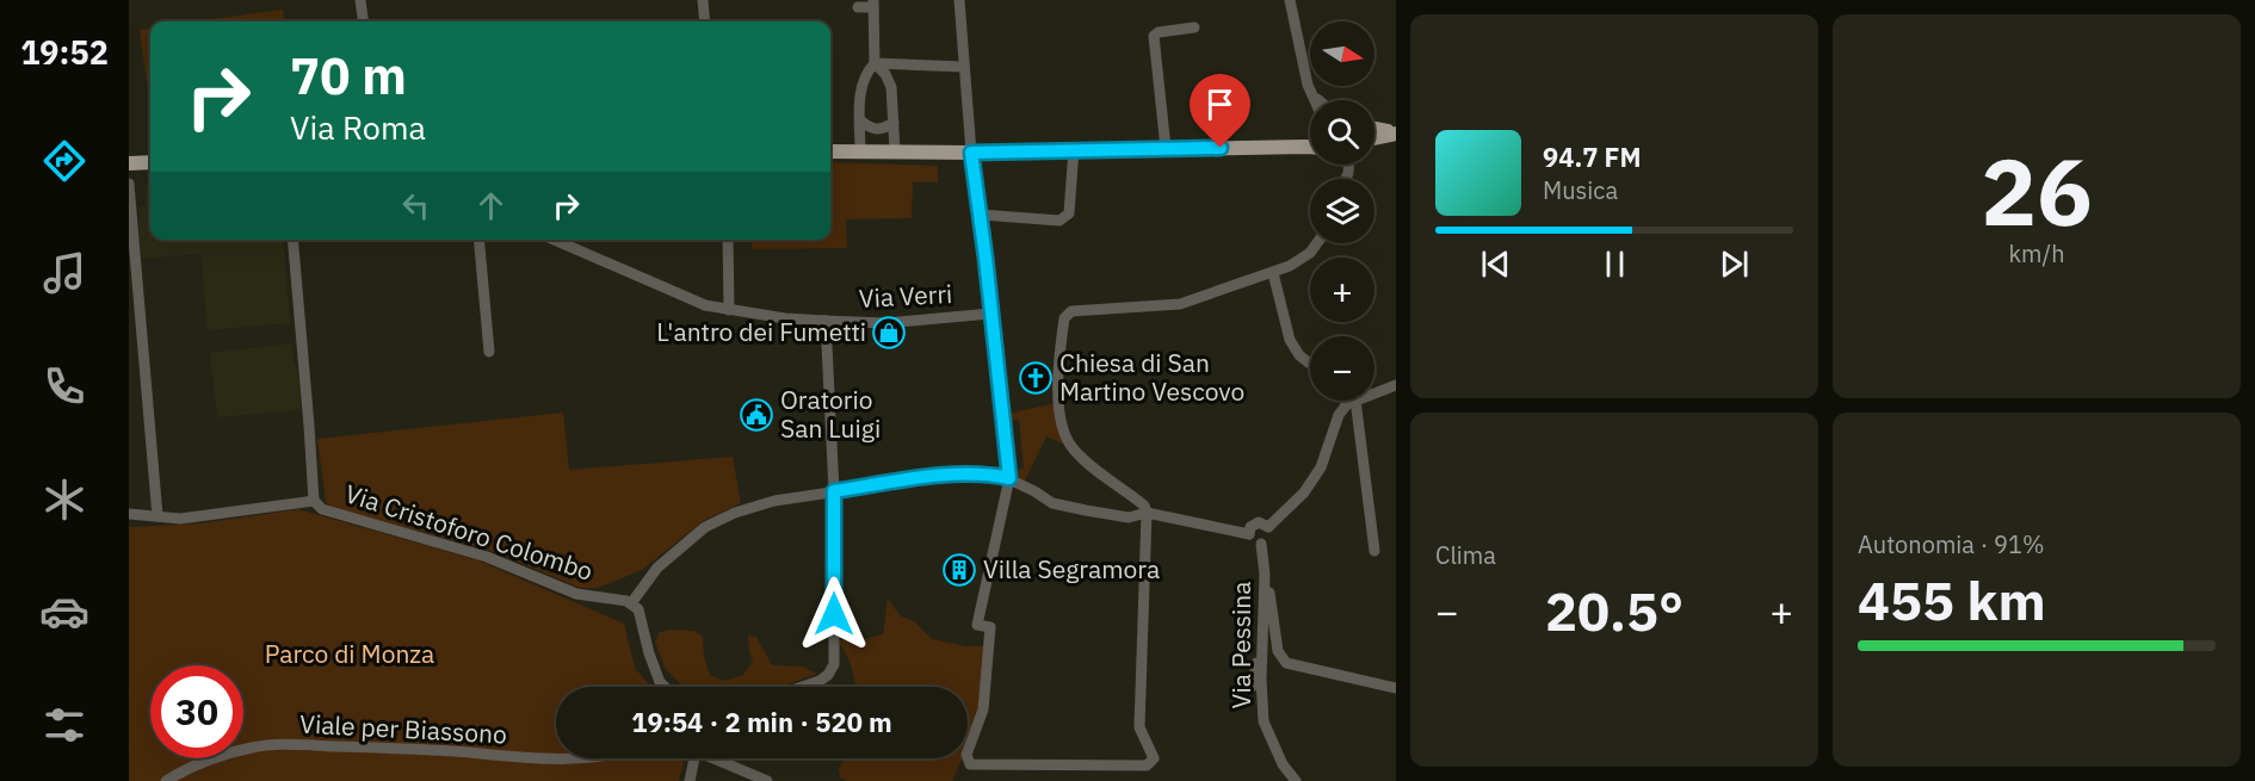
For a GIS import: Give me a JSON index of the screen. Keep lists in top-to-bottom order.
{
  "streets": {
    "street": [
      "Via Verri",
      "Via Cristoforo Colombo",
      "Via Pessina",
      "Viale per Biassono"
    ]
  },
  "parks": ["Parco di Monza"],
  "places": {
    "shop": ["L'antro dei Fumetti"],
    "church": ["Chiesa di San Martino Vescovo"],
    "public building": ["Oratorio San Luigi"],
    "building": ["Villa Segramora"]
  },
  "north": "right",
  "page": {
    "tabs": "19:52",
    "tile": [
      ["26", "km/h"],
      "Clima",
      ["Autonomia · 91%", "455 km"]
    ],
    "map_buttons": ["+", "−"],
    "turn": ["70 m", "Via Roma"],
    "song": ["94.7 FM", "Musica"],
    "heat": ["−", "20.5°", "+"],
    "limit": "30",
    "trip": "19:54 · 2 min · 520 m"
  }
}
